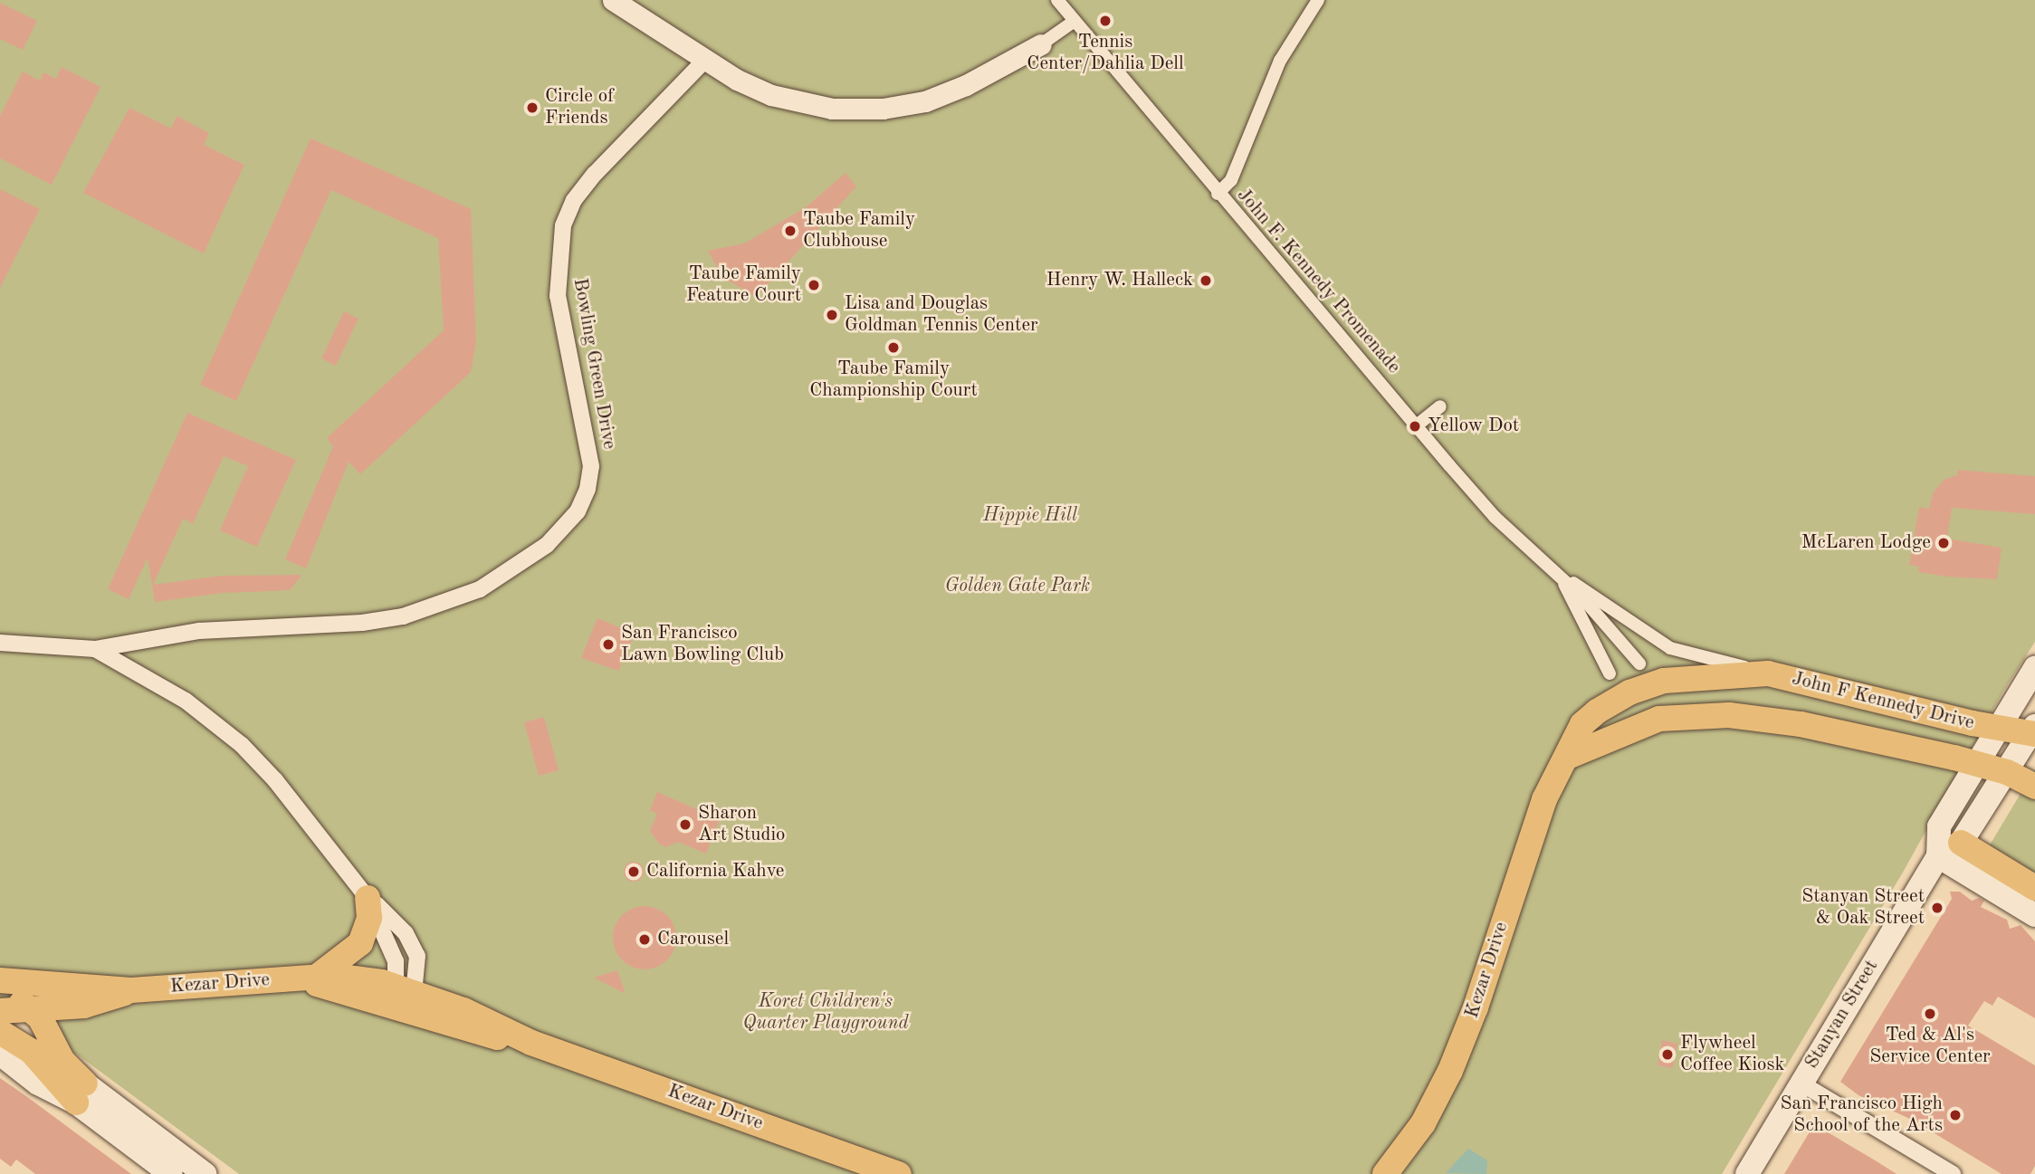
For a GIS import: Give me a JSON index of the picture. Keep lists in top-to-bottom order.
{
  "streets": {
    "main road": ["John F Kennedy Drive", "Kezar Drive", "Stanyan Street"],
    "street": ["John F. Kennedy Promenade", "Bowling Green Drive"]
  },
  "crossings": [
    ["John F. Kennedy Promenade", "John F Kennedy Drive"],
    ["John F. Kennedy Promenade", "Kezar Drive"],
    ["John F Kennedy Drive", "Kezar Drive"],
    ["John F Kennedy Drive", "Stanyan Street"]
  ],
  "parks": ["Hippie Hill", "Golden Gate Park", "Koret Children's Quarter Playground"],
  "places": [
    "Tennis Center/Dahlia Dell",
    "Circle of Friends",
    "Taube Family Clubhouse",
    "Henry W. Halleck",
    "Taube Family Feature Court",
    "Lisa and Douglas Goldman Tennis Center",
    "Taube Family Championship Court",
    "Yellow Dot",
    "McLaren Lodge",
    "San Francisco Lawn Bowling Club",
    "Sharon Art Studio",
    "California Kahve",
    "Stanyan Street & Oak Street",
    "Carousel",
    "Ted & Al's Service Center",
    "Flywheel Coffee Kiosk",
    "San Francisco High School of the Arts"
  ]
}
